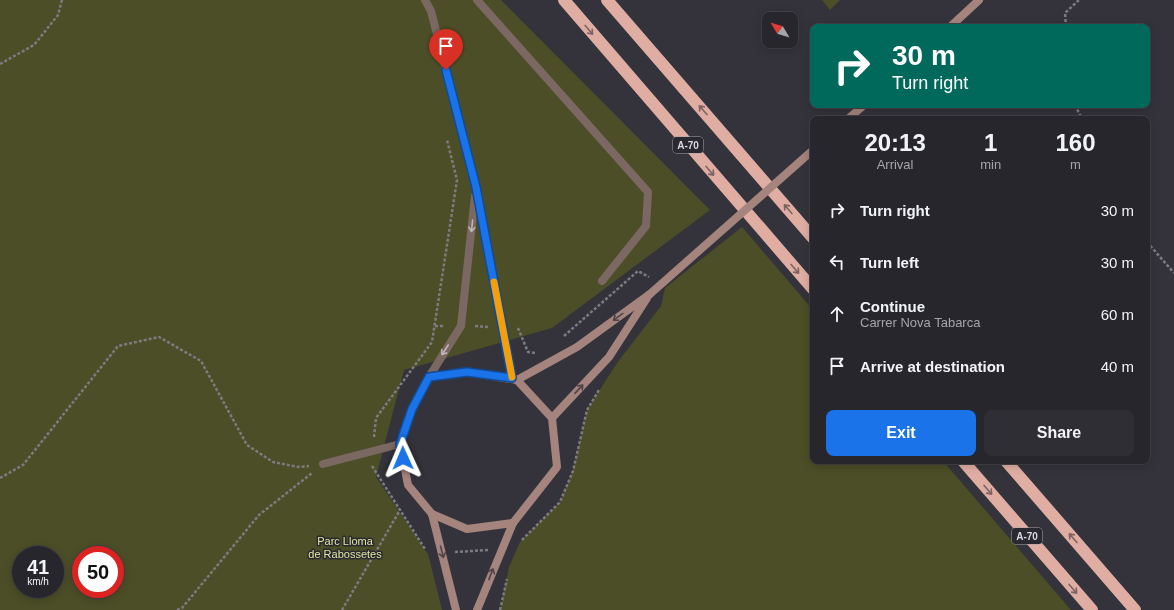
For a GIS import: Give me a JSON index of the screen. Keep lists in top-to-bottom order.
{
  "streets": {
    "highway": ["A-70"]
  },
  "parks": ["Parc Lloma de Rabossetes"],
  "north": "top left",
  "page": {
    "turn": ["30 m", "Turn right"],
    "eta": [
      "20:13",
      "Arrival",
      "1",
      "min",
      "160",
      "m"
    ],
    "list": [
      {
        "name": "Turn right",
        "value": "30 m"
      },
      {
        "name": "Turn left",
        "value": "30 m"
      },
      {
        "name": "Continue",
        "note": "Carrer Nova Tabarca",
        "value": "60 m"
      },
      {
        "name": "Arrive at destination",
        "value": "40 m"
      }
    ],
    "buttons": ["Exit", "Share"],
    "speed": "41 km/h",
    "limit": "50"
  }
}
